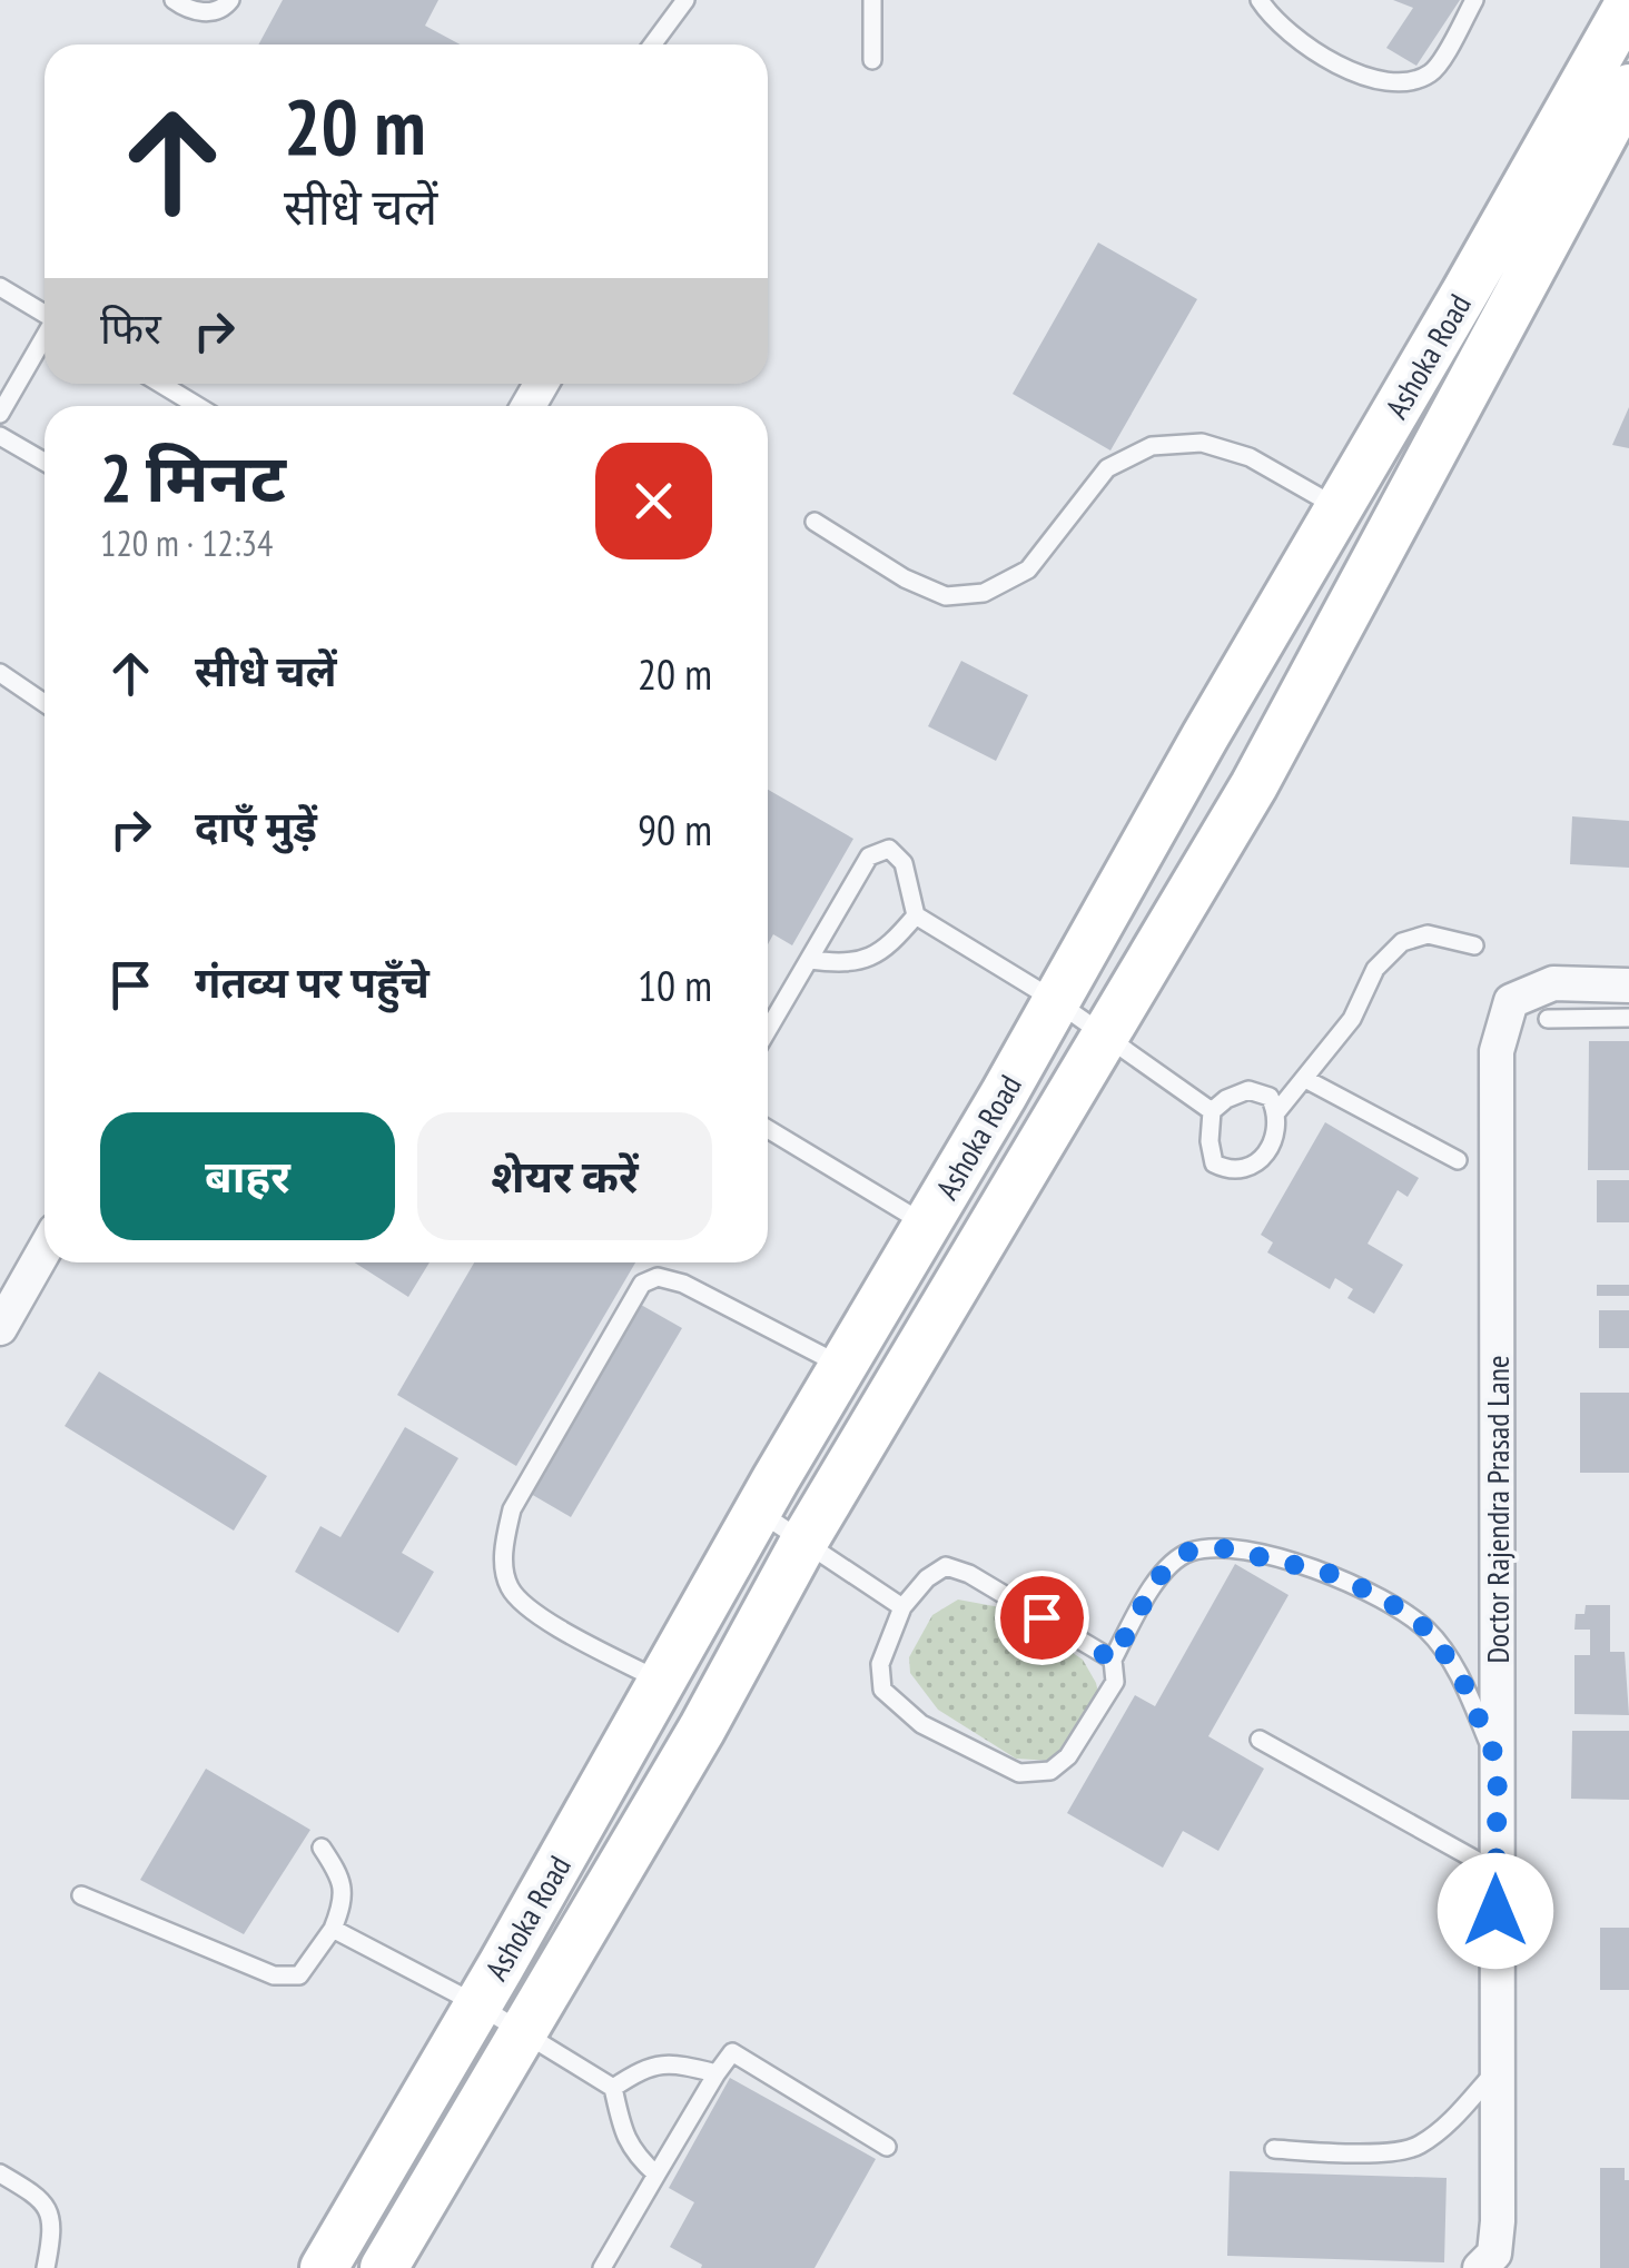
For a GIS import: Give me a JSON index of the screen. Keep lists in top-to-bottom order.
{
  "streets": {
    "main road": ["Ashoka Road"],
    "street": ["Doctor Rajendra Prasad Lane"]
  },
  "page": {
    "turn": ["20 m", "सीधे चलें"],
    "then": "फिर",
    "heading": ["2 मिनट", "120 m · 12:34"],
    "list": [
      {
        "name": "सीधे चलें",
        "value": "20 m"
      },
      {
        "name": "दाएँ मुड़ें",
        "value": "90 m"
      },
      {
        "name": "गंतव्य पर पहुँचे",
        "value": "10 m"
      }
    ],
    "buttons": ["बाहर", "शेयर करें"]
  }
}
